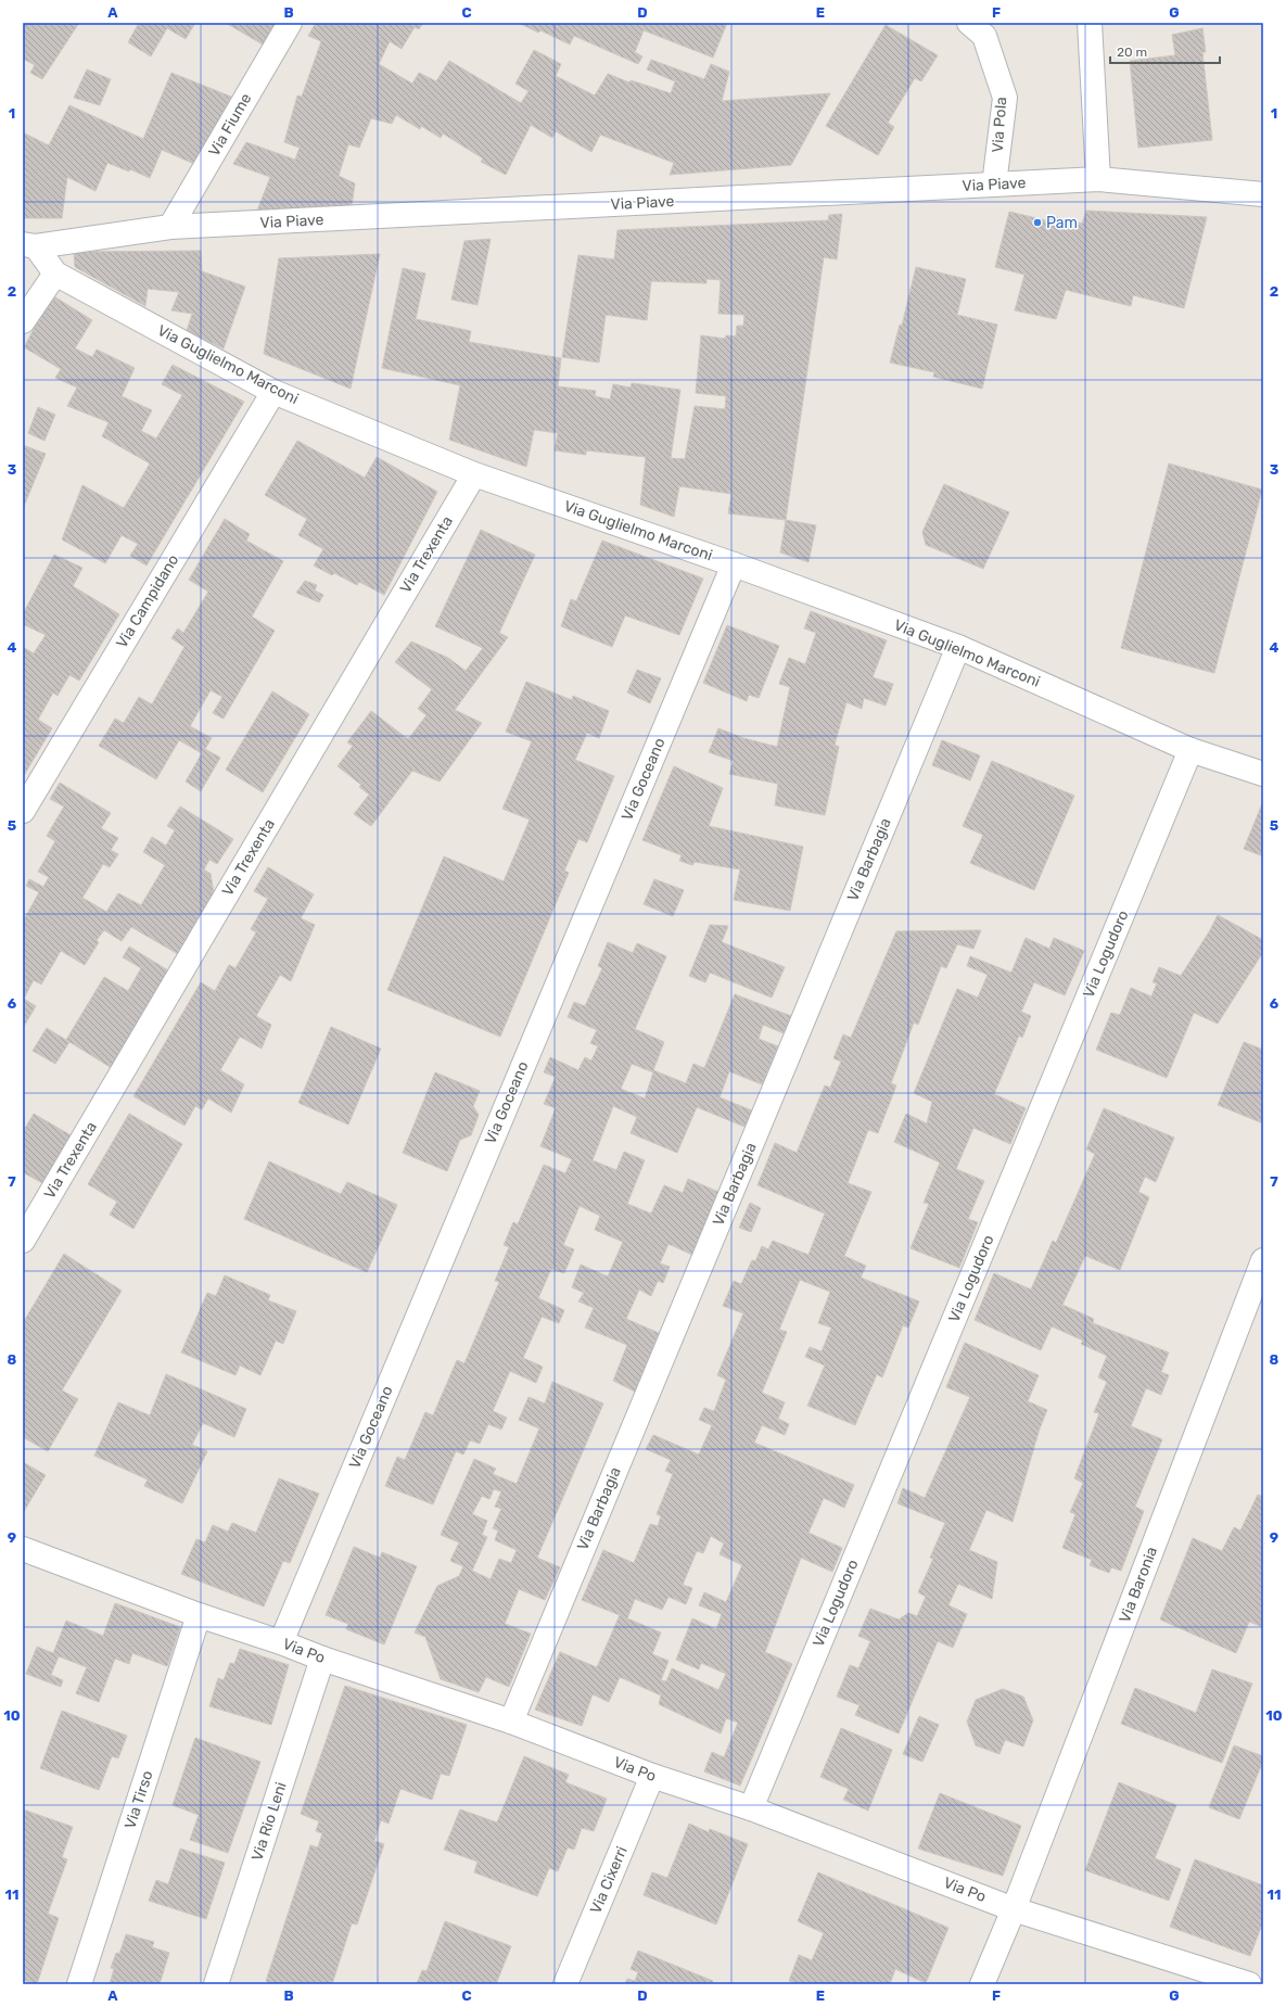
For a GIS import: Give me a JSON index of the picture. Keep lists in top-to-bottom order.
{
  "streets": {
    "street": [
      "Via Fiume",
      "Via Pola",
      "Via Piave",
      "Via Guglielmo Marconi",
      "Via Trexenta",
      "Via Campidano",
      "Via Goceano",
      "Via Barbagia",
      "Via Logudoro",
      "Via Baronia",
      "Via Po",
      "Via Tirso",
      "Via Rio Leni",
      "Via Cixerri"
    ]
  },
  "crossings": [
    ["Via Fiume", "Via Piave"],
    ["Via Pola", "Via Piave"],
    ["Via Piave", "Via Guglielmo Marconi"],
    ["Via Guglielmo Marconi", "Via Trexenta"],
    ["Via Guglielmo Marconi", "Via Campidano"],
    ["Via Guglielmo Marconi", "Via Goceano"],
    ["Via Guglielmo Marconi", "Via Barbagia"],
    ["Via Guglielmo Marconi", "Via Logudoro"],
    ["Via Goceano", "Via Po"],
    ["Via Barbagia", "Via Po"],
    ["Via Logudoro", "Via Po"],
    ["Via Baronia", "Via Po"],
    ["Via Po", "Via Tirso"],
    ["Via Po", "Via Rio Leni"],
    ["Via Po", "Via Cixerri"]
  ],
  "places": ["Pam"],
  "scale_bar": "20 m",
  "grid": {
    "columns": [
      "A",
      "B",
      "C",
      "D",
      "E",
      "F",
      "G"
    ],
    "rows": [
      "1",
      "2",
      "3",
      "4",
      "5",
      "6",
      "7",
      "8",
      "9",
      "10",
      "11"
    ]
  }
}
